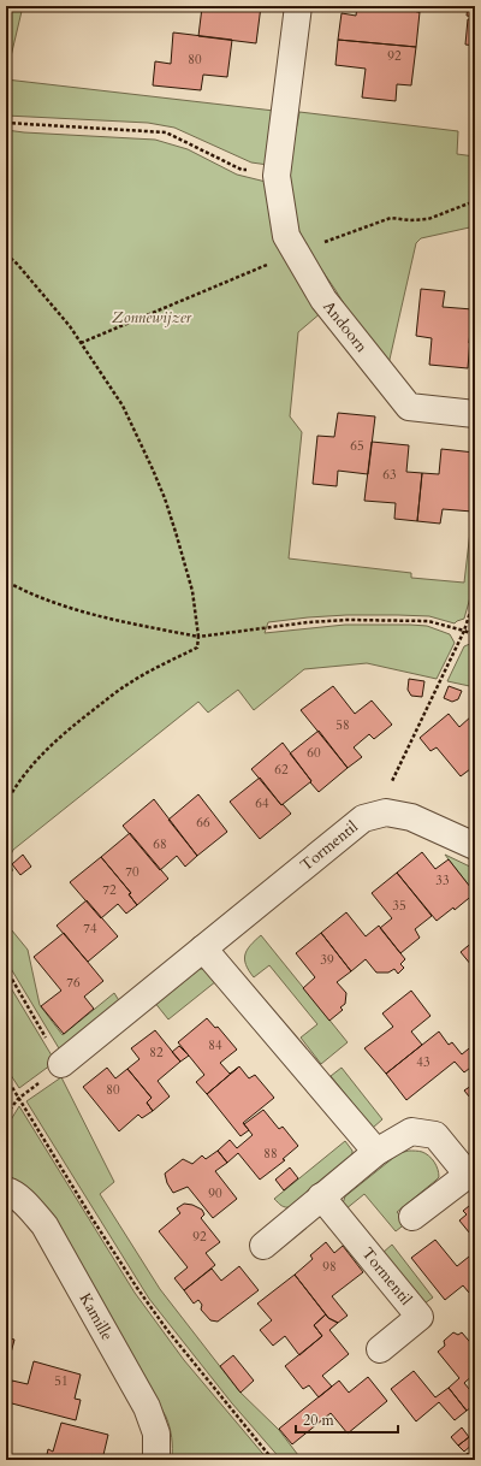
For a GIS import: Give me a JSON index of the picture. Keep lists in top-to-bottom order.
{
  "streets": {
    "street": ["Andoorn", "Tormentil", "Kamille"]
  },
  "parks": ["Zonnewijzer"],
  "house_numbers": [
    "92",
    "80",
    "65",
    "63",
    "58",
    "60",
    "62",
    "64",
    "66",
    "68",
    "70",
    "33",
    "72",
    "35",
    "74",
    "39",
    "76",
    "84",
    "82",
    "43",
    "80",
    "88",
    "90",
    "92",
    "98",
    "51"
  ],
  "scale_bar": "20 m"
}
